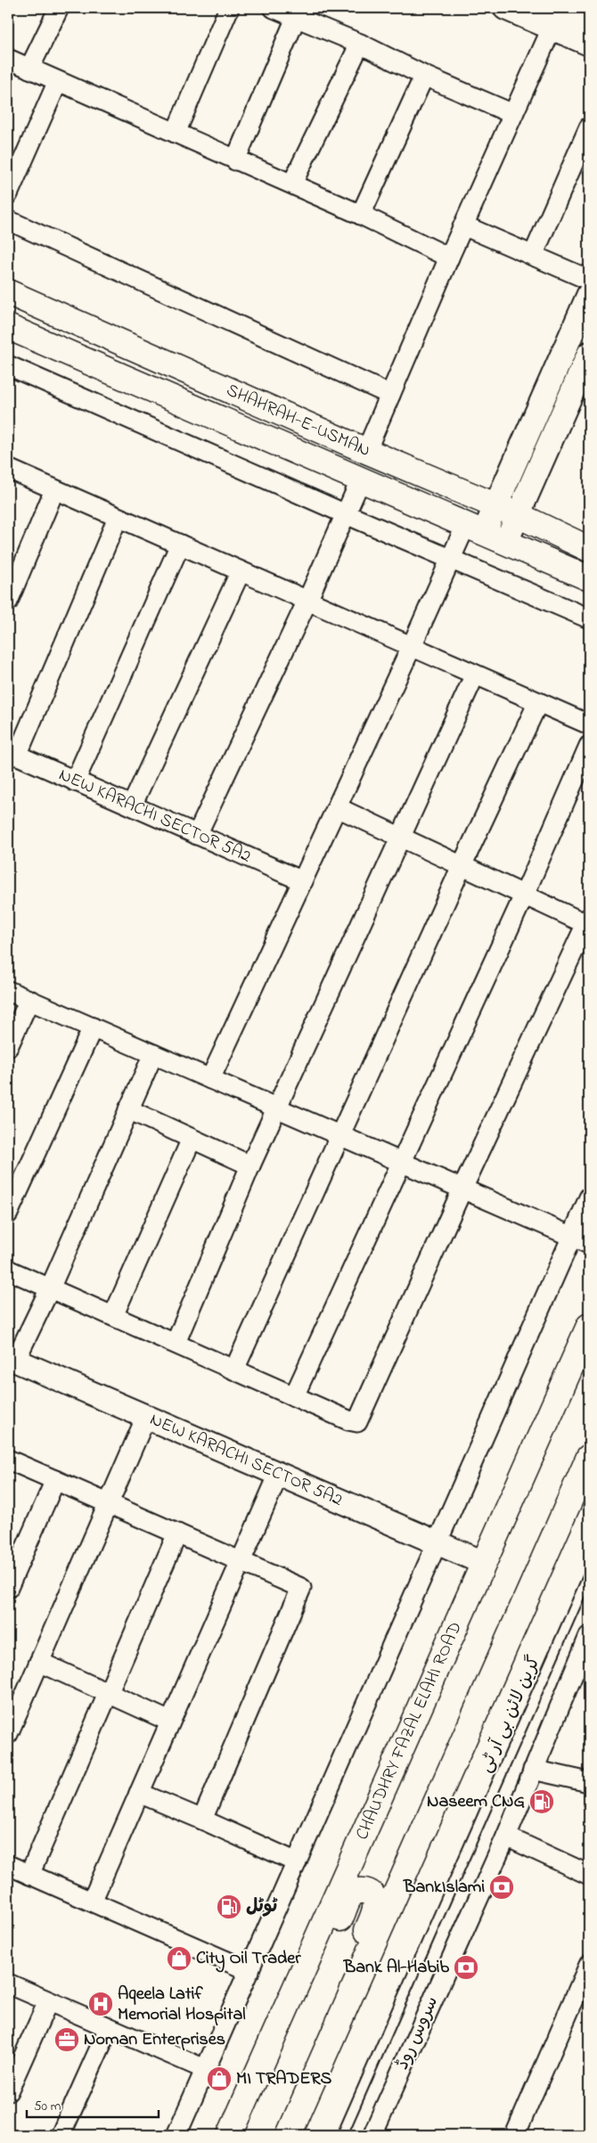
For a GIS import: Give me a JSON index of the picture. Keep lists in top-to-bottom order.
{
  "streets": {
    "main road": ["SHAHRAH-E-USMAN", "CHAUDHRY FAZAL ELAHI ROAD"],
    "street": ["NEW KARACHI SECTOR 5A2", "سروس روڈ"],
    "lane": ["گرین لائن بی آر ٹی"]
  },
  "crossings": [
    ["NEW KARACHI SECTOR 5A2", "CHAUDHRY FAZAL ELAHI ROAD"]
  ],
  "places": {
    "fuel station": ["Naseem CNG", "ٹوٹل"],
    "bank": ["BankIslami", "Bank Al-Habib"],
    "shop": ["City Oil Trader", "MI TRADERS"],
    "hospital": ["Aqeela Latif Memorial Hospital"],
    "office": ["Noman Enterprises"]
  },
  "scale_bar": "50 m"
}
